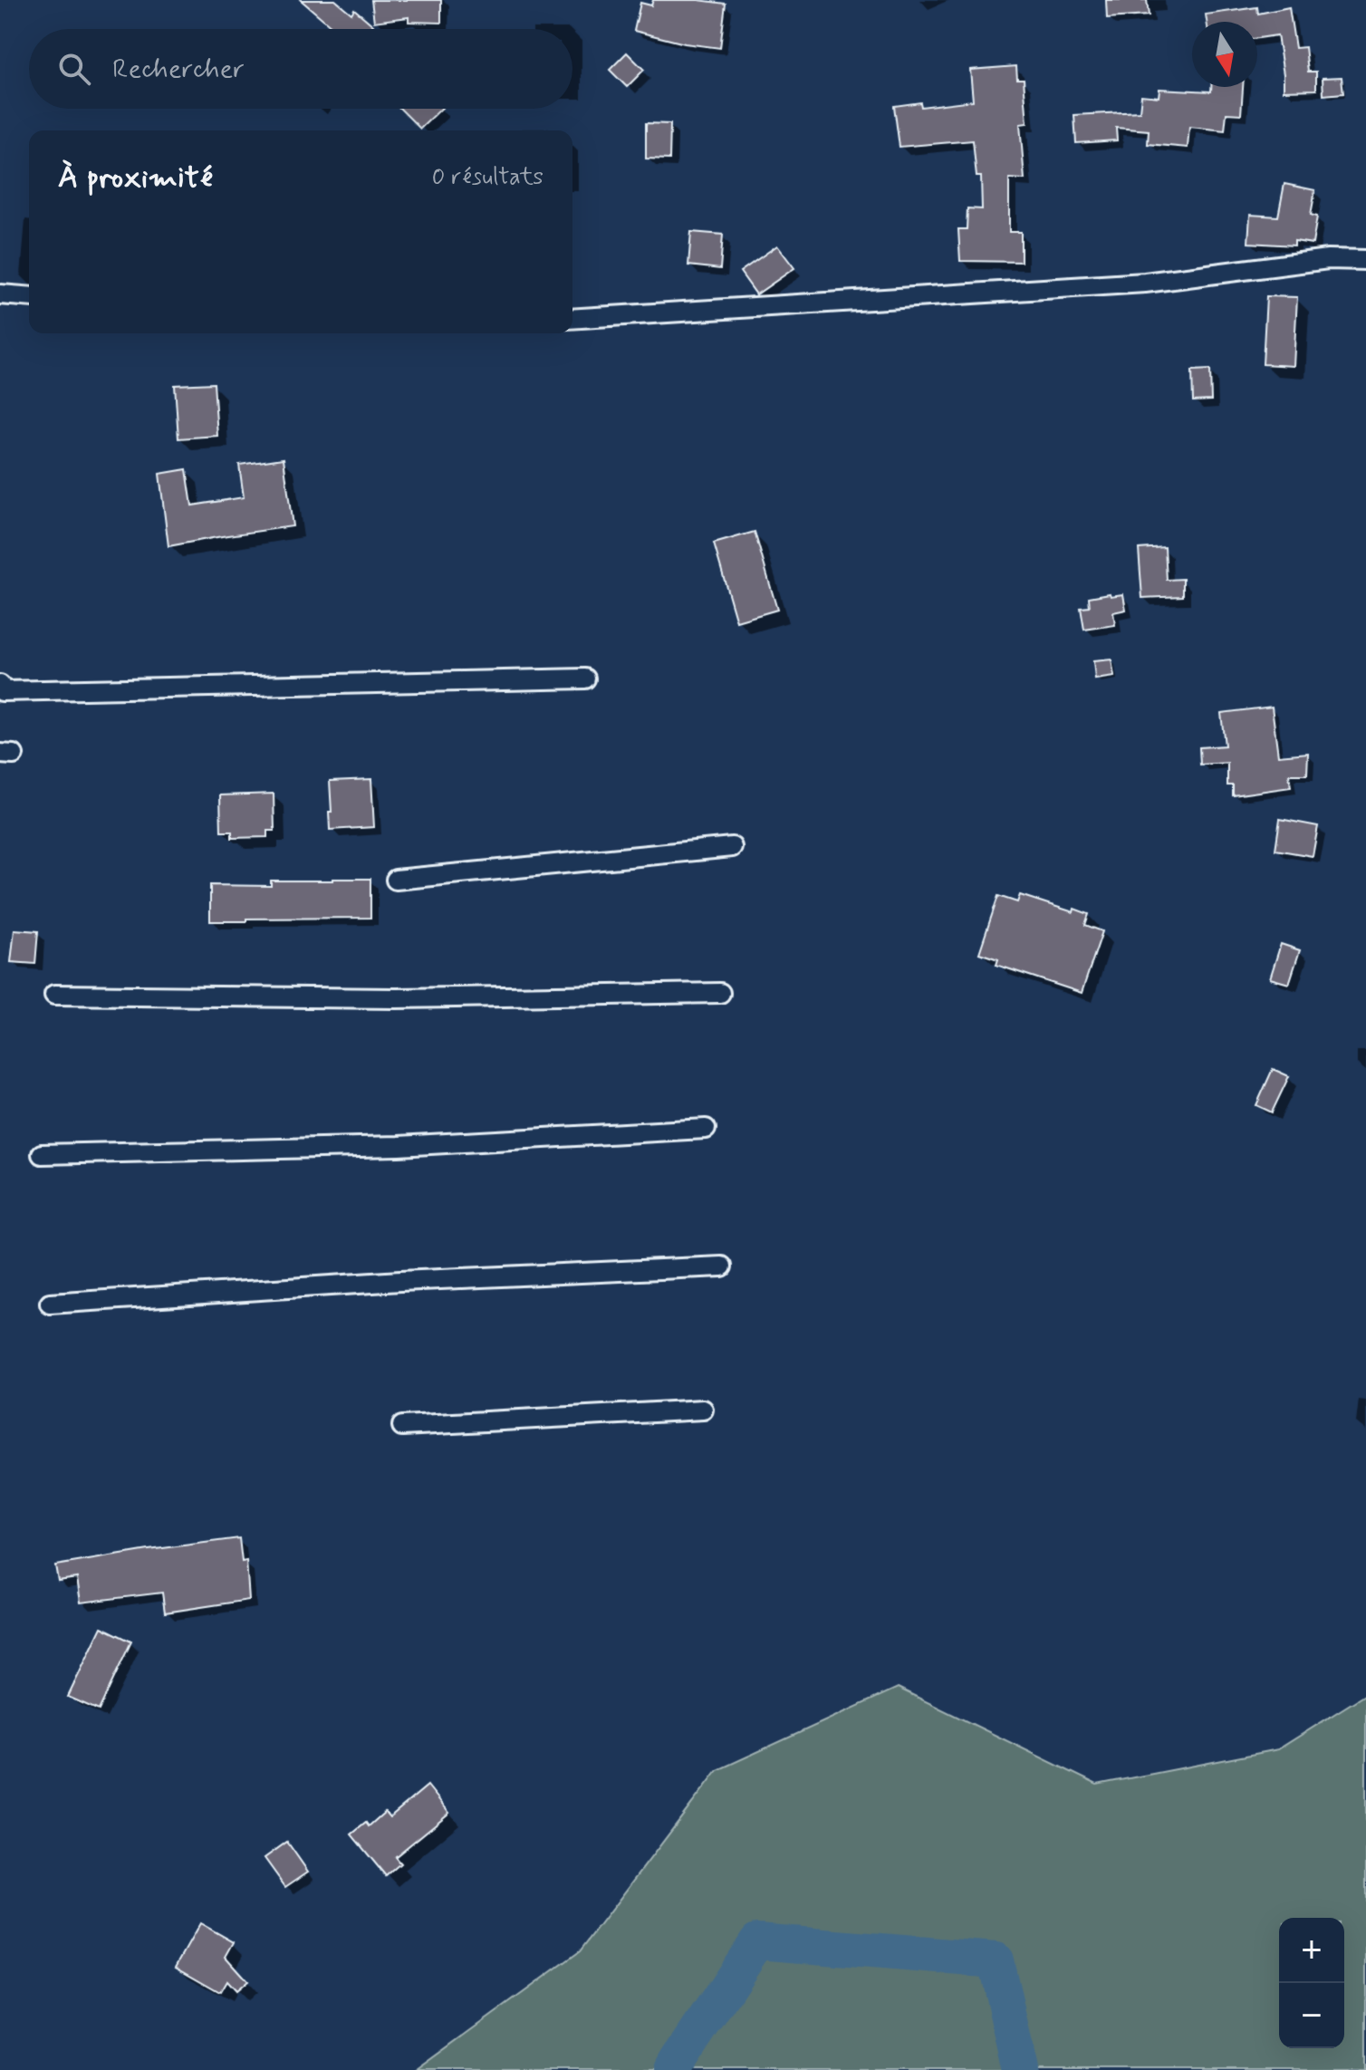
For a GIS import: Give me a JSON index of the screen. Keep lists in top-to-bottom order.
{
  "north": "bottom",
  "page": {
    "search": "Rechercher",
    "heading": ["À proximité", "0 résultats"],
    "map_buttons": ["+", "−"]
  }
}
